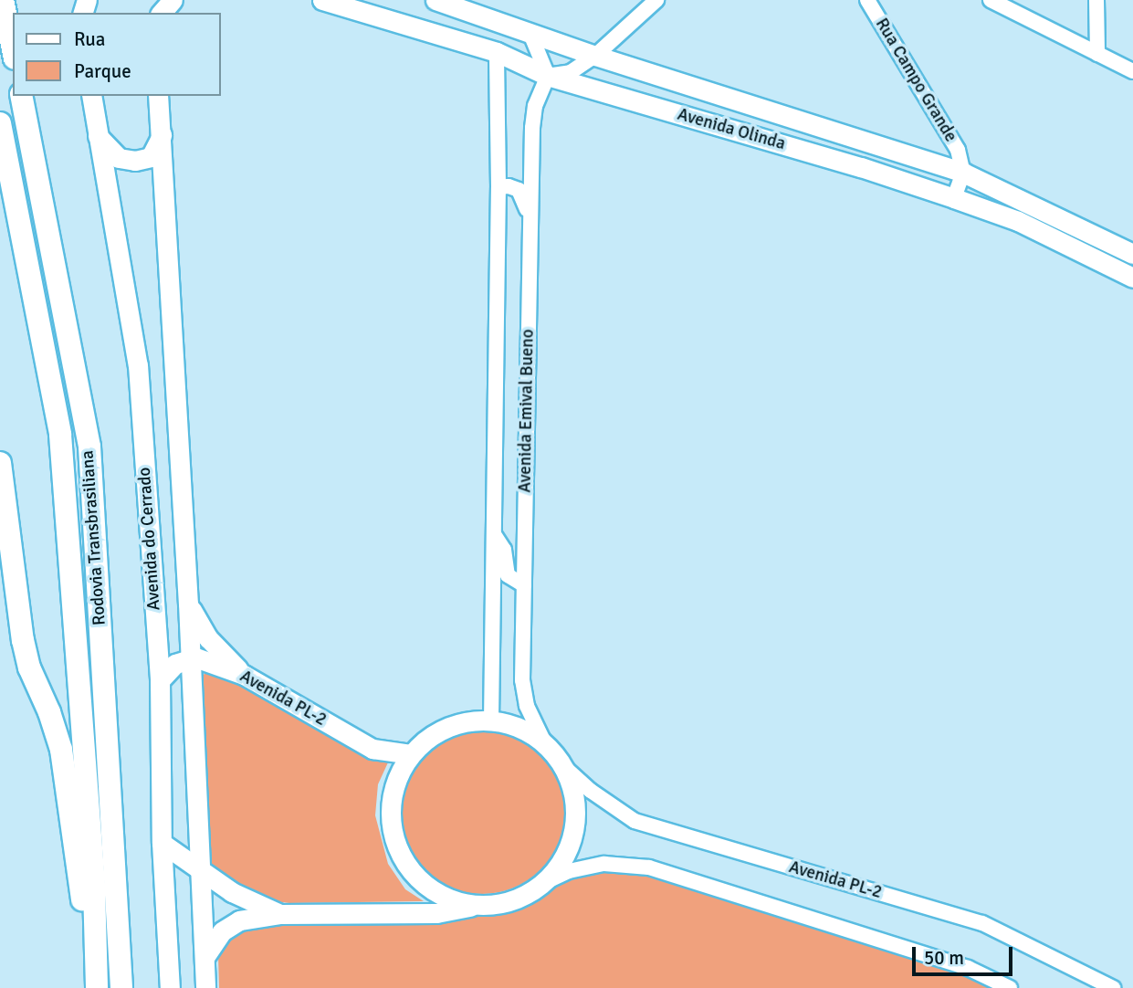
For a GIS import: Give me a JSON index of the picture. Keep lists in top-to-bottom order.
{
  "streets": {
    "highway": ["Rodovia Transbrasiliana"],
    "main road": ["Avenida Olinda", "Avenida do Cerrado", "Avenida PL-2"],
    "street": ["Rua Campo Grande", "Avenida Emival Bueno"]
  },
  "crossings": [
    ["Rua Campo Grande", "Avenida Olinda"],
    ["Avenida Olinda", "Avenida Emival Bueno"],
    ["Avenida Emival Bueno", "Avenida PL-2"],
    ["Avenida do Cerrado", "Avenida PL-2"]
  ],
  "legend": ["Rua", "Parque"],
  "scale_bar": "50 m"
}
